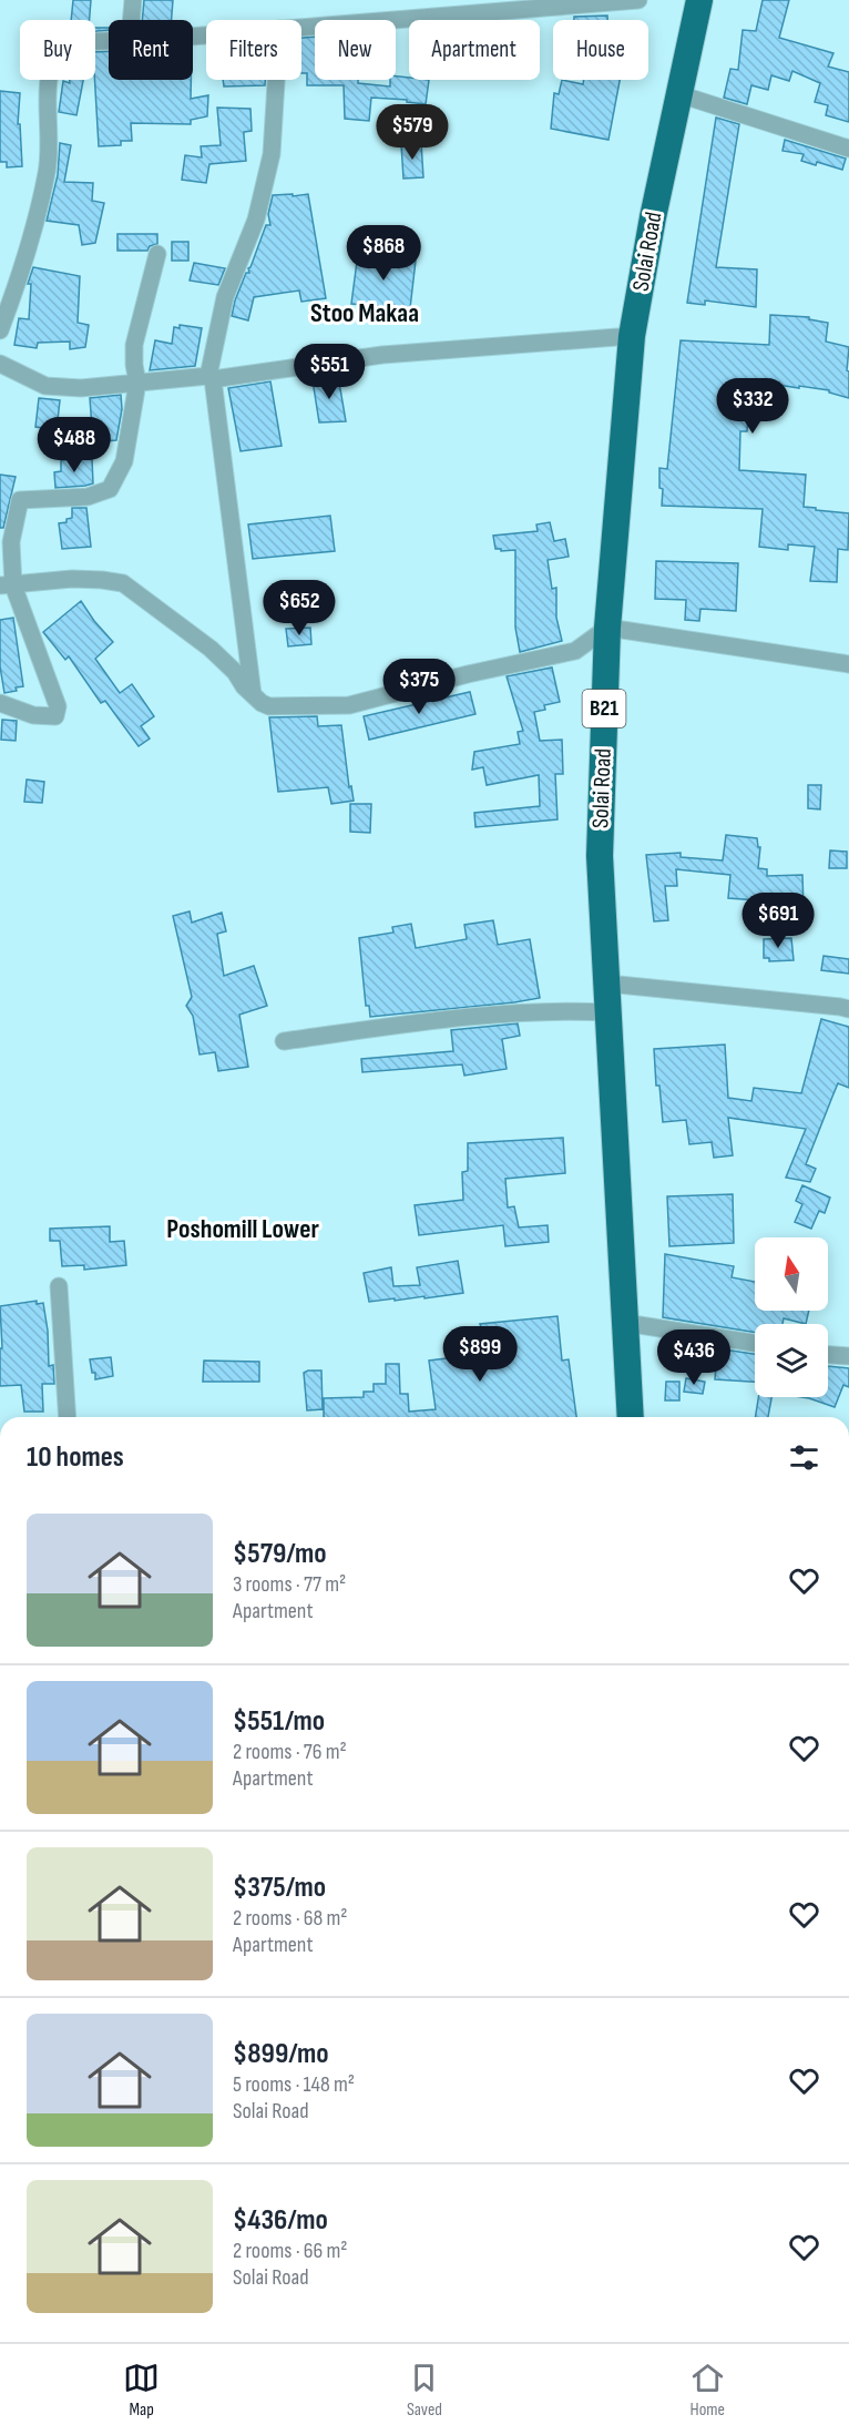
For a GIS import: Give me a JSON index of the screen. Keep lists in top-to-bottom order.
{
  "streets": {
    "highway": ["Solai Road", "B21"]
  },
  "districts": ["Stoo Makaa", "Poshomill Lower"],
  "north": "top",
  "page": {
    "chip": [
      "Buy",
      "Rent",
      "Filters",
      "New",
      "Apartment",
      "House"
    ],
    "price": [
      "$579",
      "$868",
      "$551",
      "$332",
      "$488",
      "$652",
      "$375",
      "$691",
      "$899",
      "$436"
    ],
    "heading": "10 homes",
    "list": [
      {
        "name": "$579/mo",
        "note": "3 rooms · 77 m² · Apartment"
      },
      {
        "name": "$551/mo",
        "note": "2 rooms · 76 m² · Apartment"
      },
      {
        "name": "$375/mo",
        "note": "2 rooms · 68 m² · Apartment"
      },
      {
        "name": "$899/mo",
        "note": "5 rooms · 148 m² · Solai Road"
      },
      {
        "name": "$436/mo",
        "note": "2 rooms · 66 m² · Solai Road"
      }
    ],
    "tabs": ["Map", "Saved", "Home"]
  }
}
